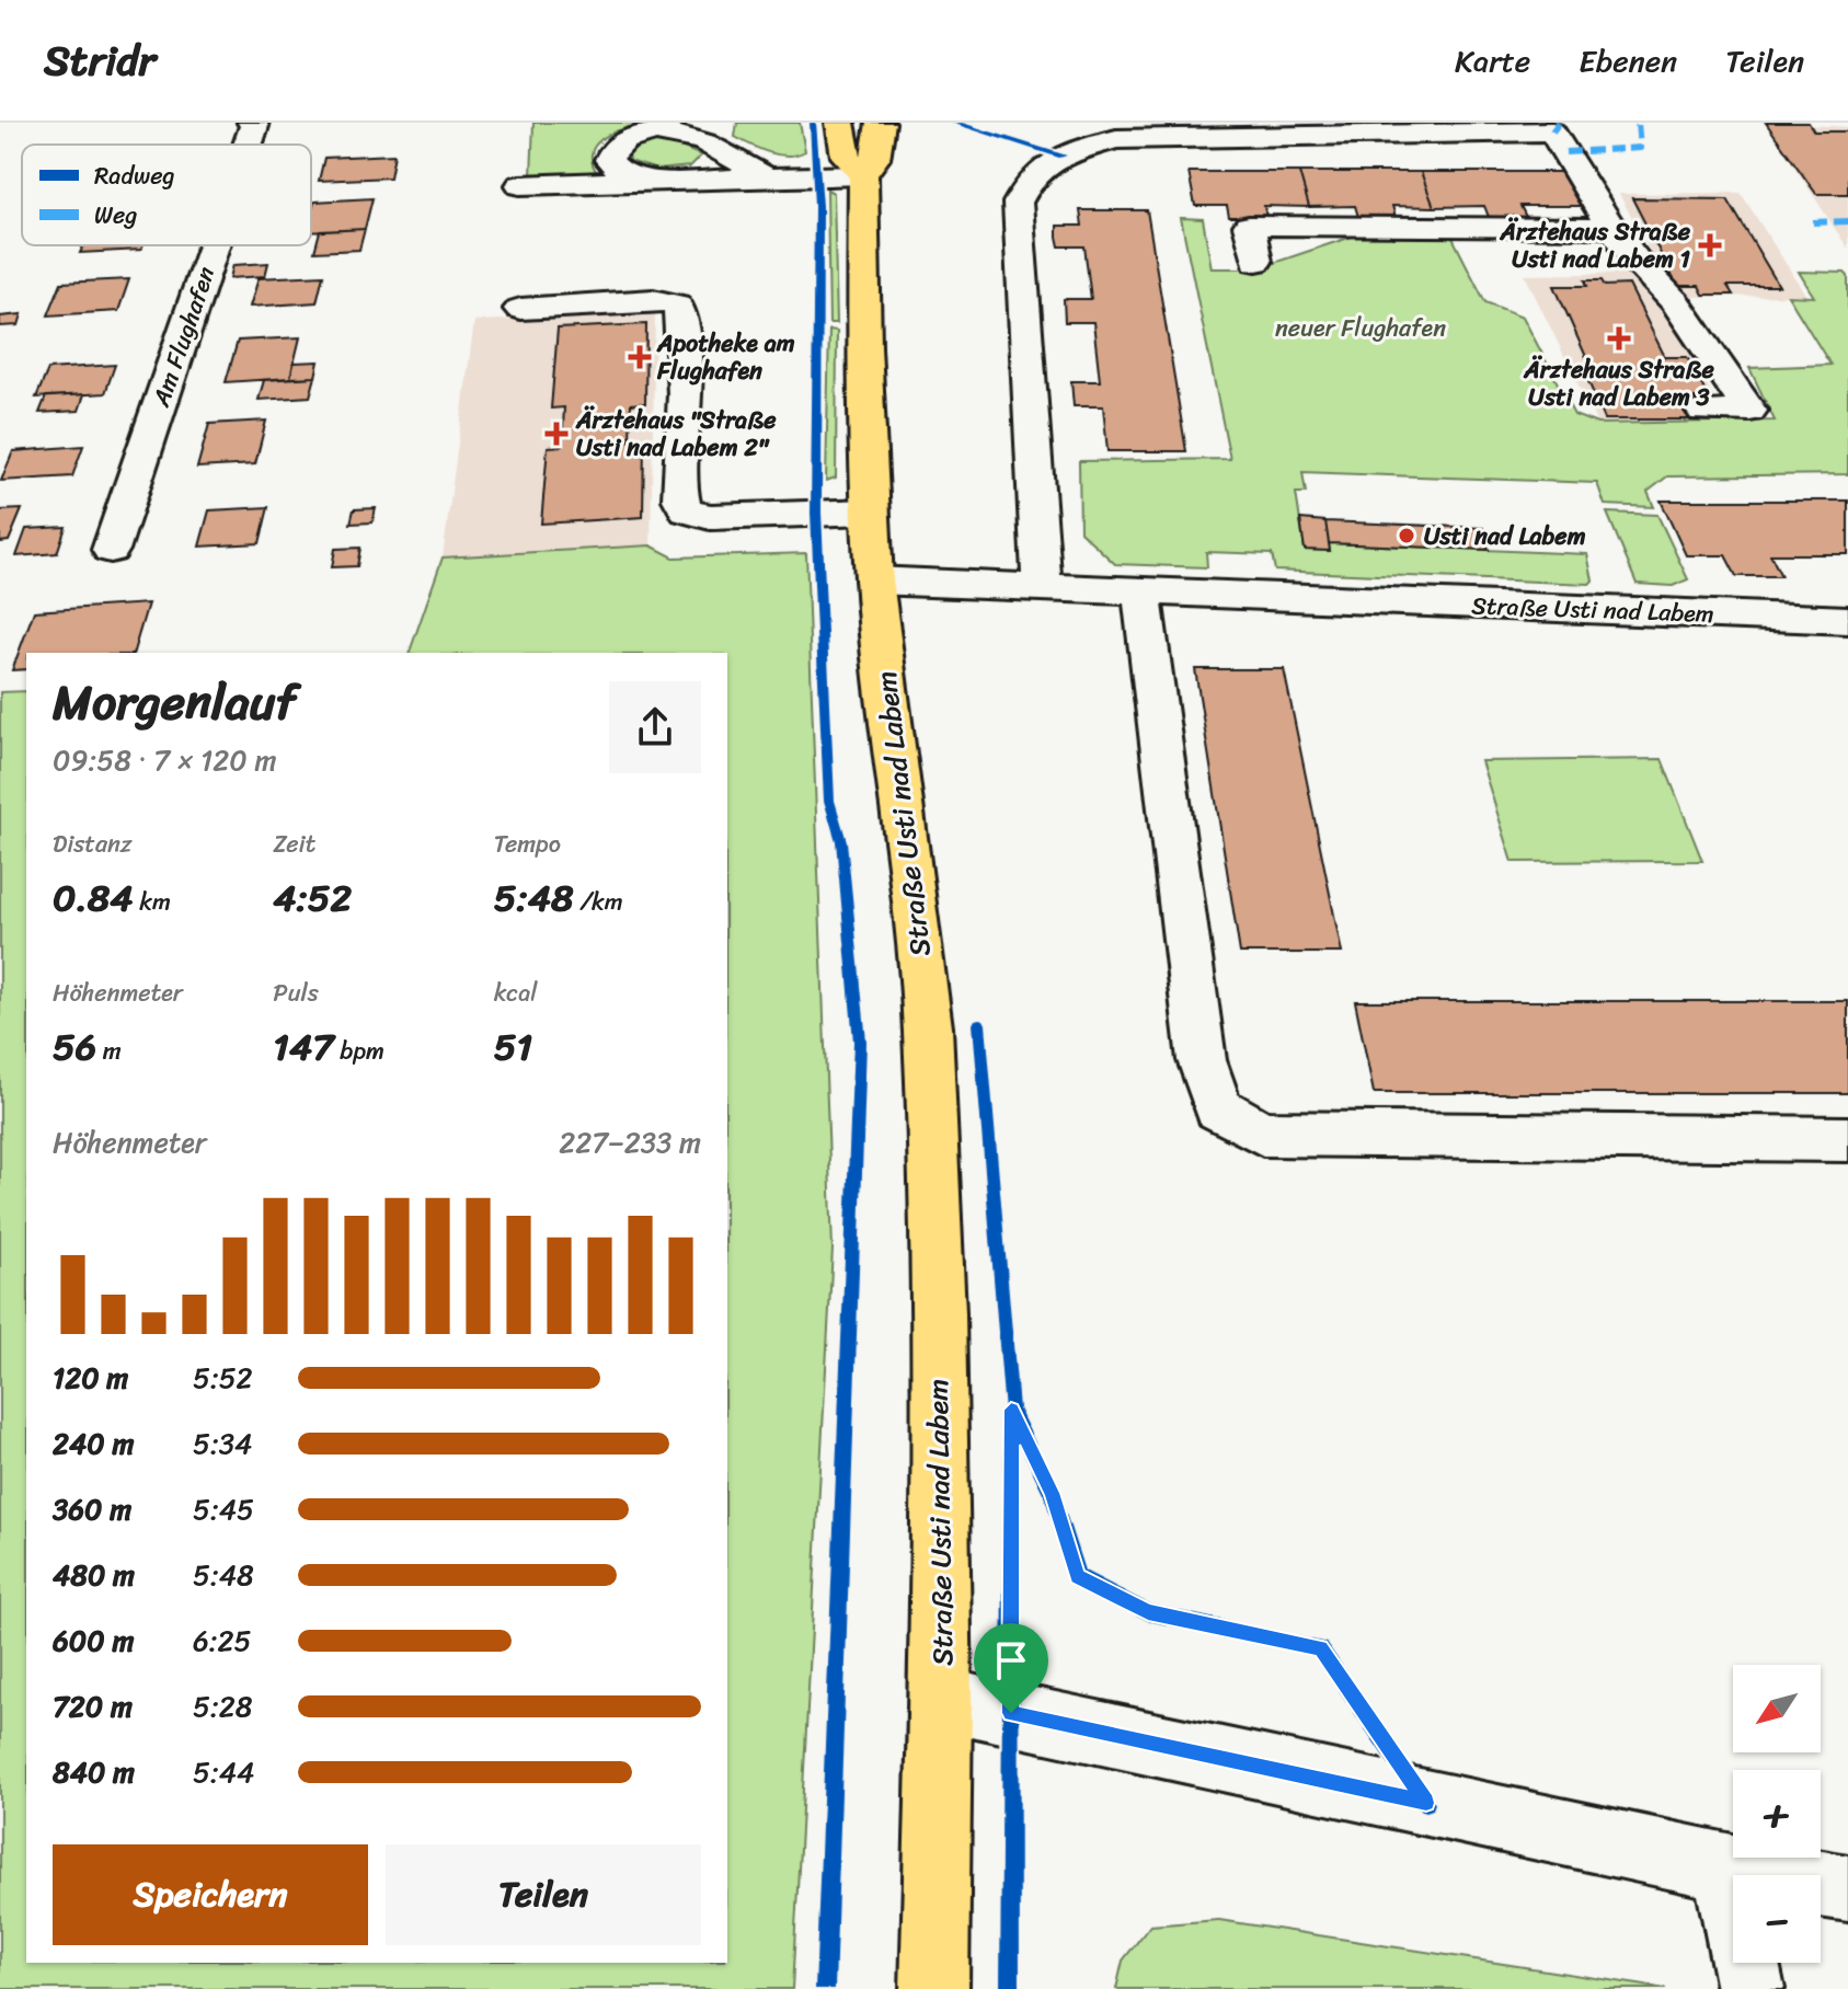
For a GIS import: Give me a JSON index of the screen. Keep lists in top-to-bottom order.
{
  "streets": {
    "main road": ["Straße Usti nad Labem"],
    "street": ["Am Flughafen"]
  },
  "parks": ["neuer Flughafen"],
  "places": {
    "health": [
      "Ärztehaus Straße Usti nad Labem 1",
      "Ärztehaus Straße Usti nad Labem 3",
      "Apotheke am Flughafen",
      "Ärztehaus \"Straße Usti nad Labem 2\""
    ],
    "other": ["Usti nad Labem"]
  },
  "legend": ["Radweg", "Weg"],
  "north": "bottom left",
  "page": {
    "header": "Stridr",
    "nav": ["Karte", "Ebenen", "Teilen"],
    "heading": ["Morgenlauf", "09:58 · 7 × 120 m"],
    "stats": [
      ["Distanz", "0.84 km"],
      ["Zeit", "4:52"],
      ["Tempo", "5:48 /km"],
      ["Höhenmeter", "56 m"],
      ["Puls", "147 bpm"],
      ["kcal", "51"]
    ],
    "chart": ["Höhenmeter", "227–233 m"],
    "list": [
      {
        "name": "120 m",
        "note": "5:52"
      },
      {
        "name": "240 m",
        "note": "5:34"
      },
      {
        "name": "360 m",
        "note": "5:45"
      },
      {
        "name": "480 m",
        "note": "5:48"
      },
      {
        "name": "600 m",
        "note": "6:25"
      },
      {
        "name": "720 m",
        "note": "5:28"
      },
      {
        "name": "840 m",
        "note": "5:44"
      }
    ],
    "map_buttons": ["+", "−"],
    "buttons": ["Speichern", "Teilen"]
  }
}
